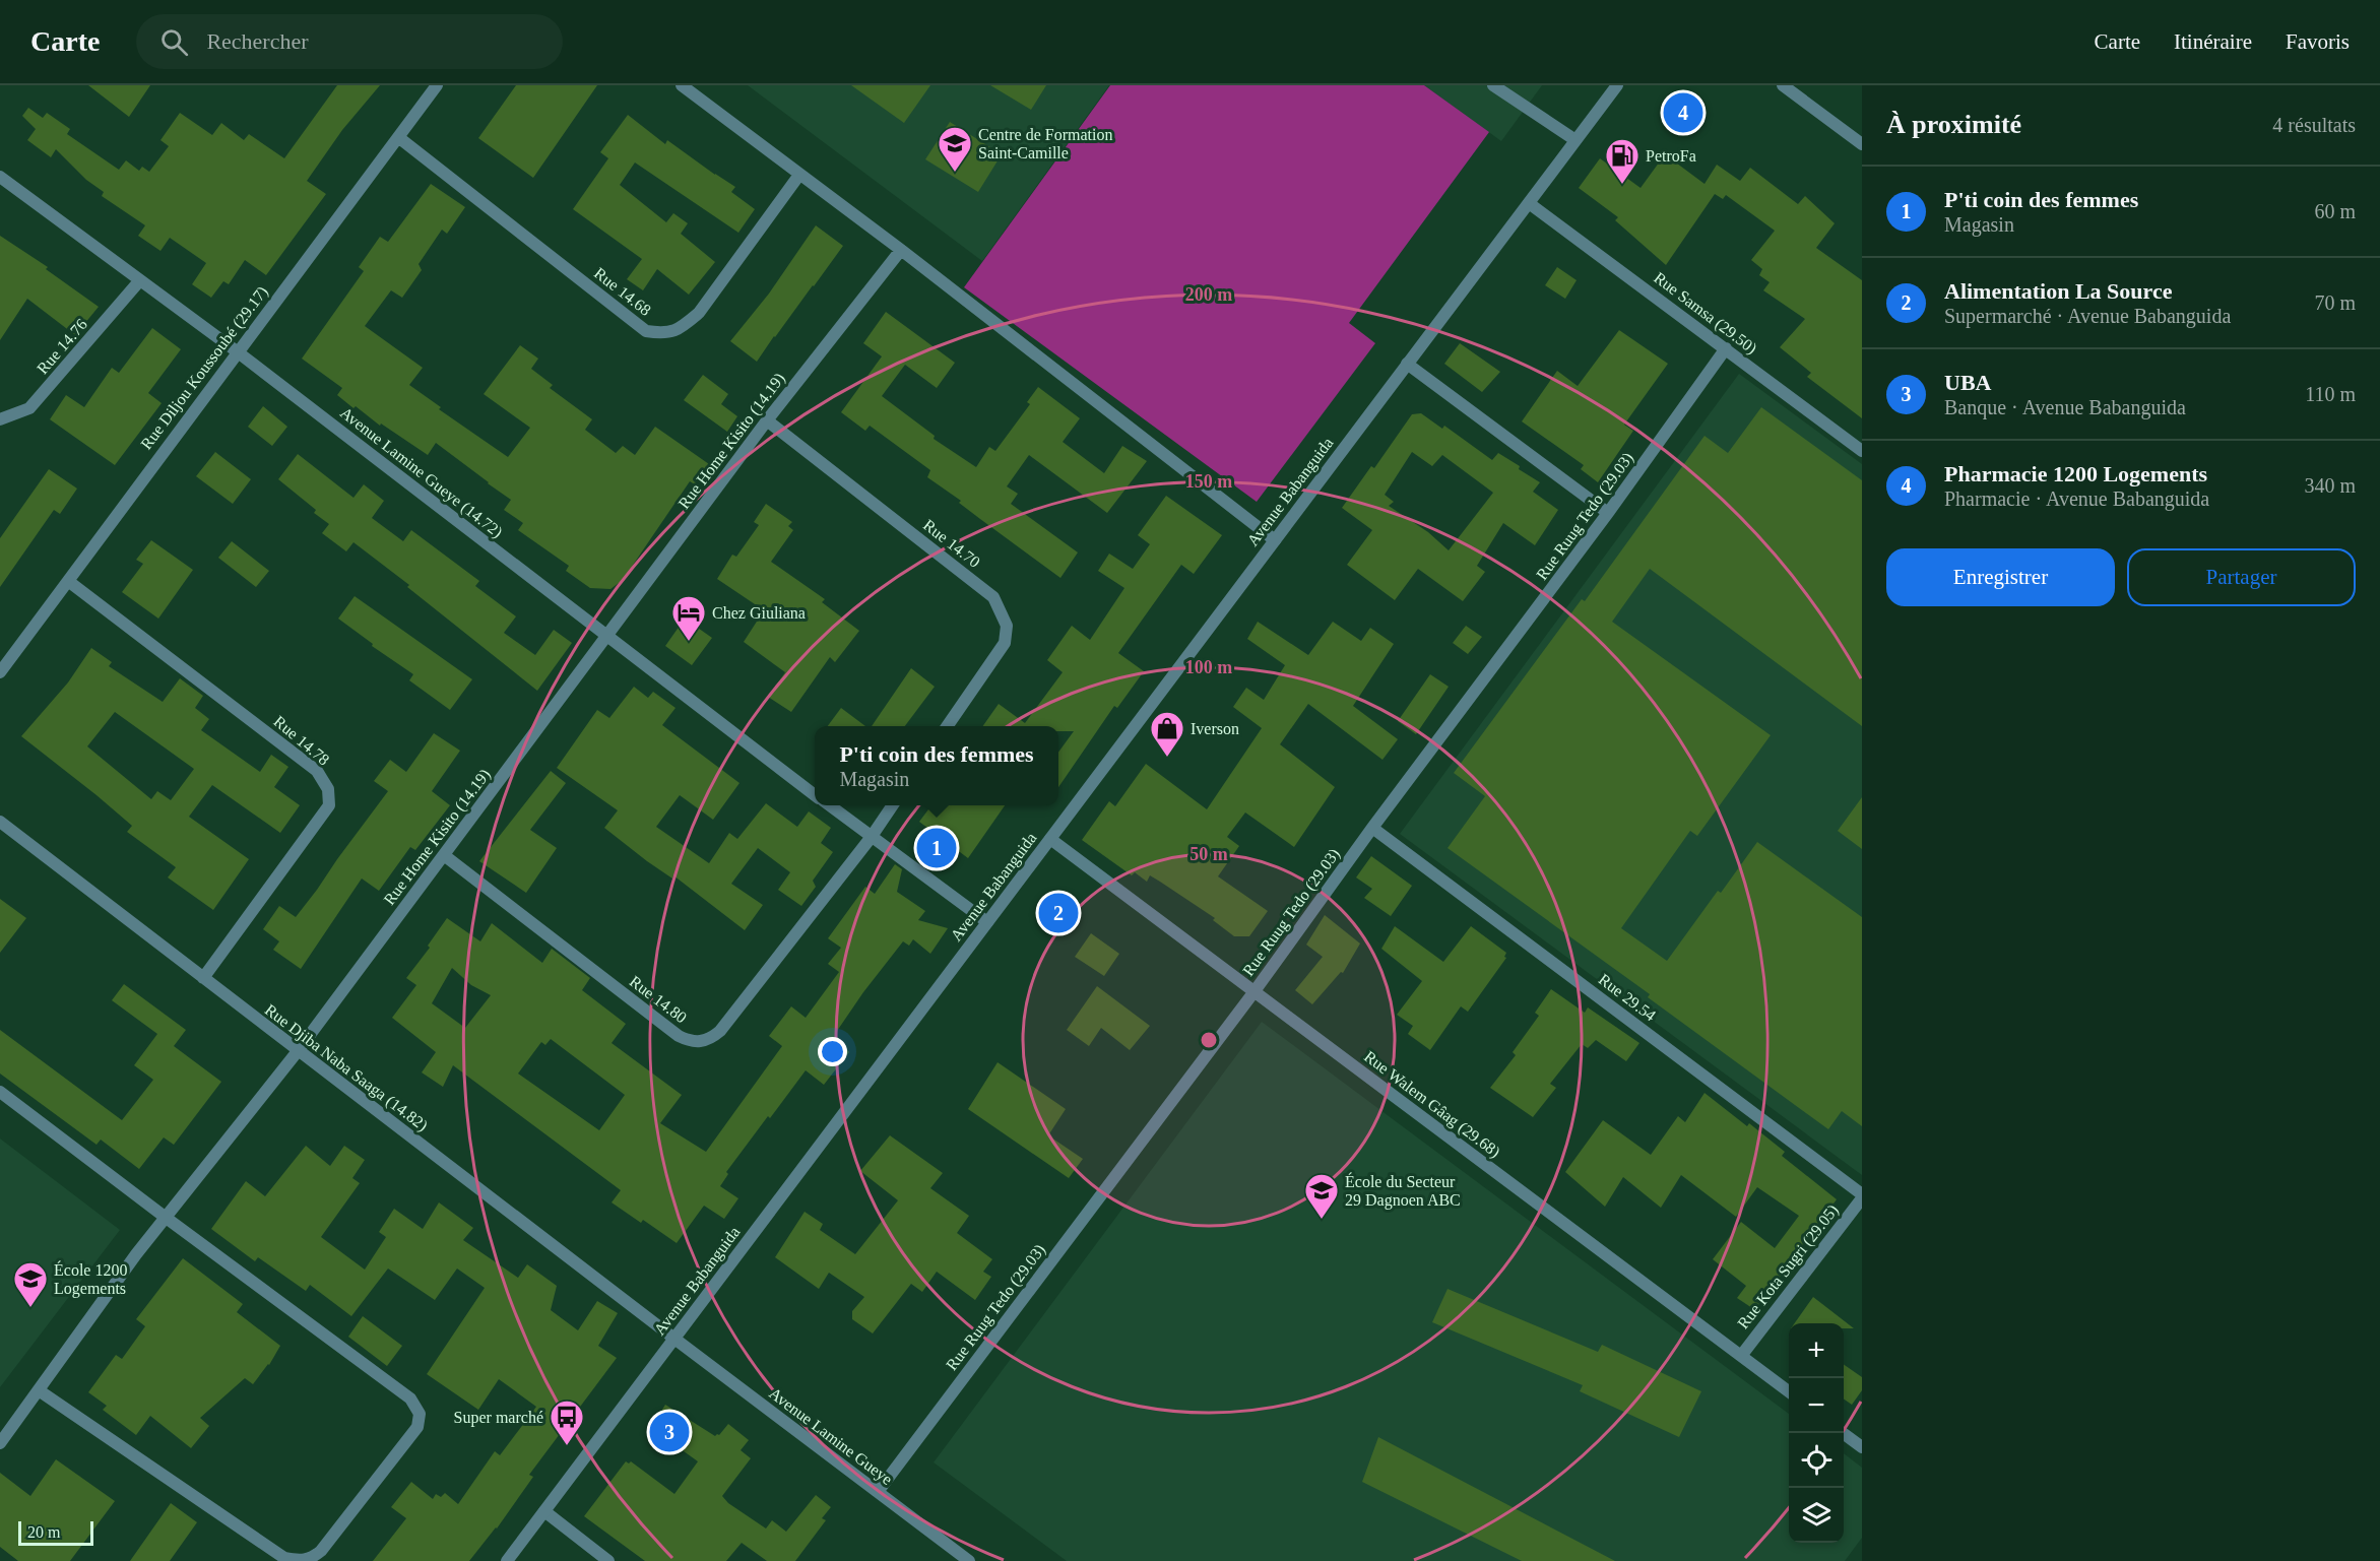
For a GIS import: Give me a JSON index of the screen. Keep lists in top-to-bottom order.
{
  "streets": {
    "street": [
      "Rue 14.68",
      "Rue Samsa (29.50)",
      "Rue 14.76",
      "Rue Diljou Koussoubé (29.17)",
      "Rue Home Kisito (14.19)",
      "Avenue Lamine Gueye (14.72)",
      "Avenue Babanguida",
      "Rue Ruug Tedo (29.03)",
      "Rue 14.70",
      "Rue 14.78",
      "Rue 29.54",
      "Rue 14.80",
      "Rue Djiba Naba Saaga (14.82)",
      "Rue Walem Gâag (29.68)",
      "Rue Kota Sugri (29.05)",
      "Avenue Lamine Gueye"
    ]
  },
  "crossings": [
    ["Rue 14.68", "Rue Diljou Koussoubé (29.17)"],
    ["Rue Samsa (29.50)", "Avenue Babanguida"],
    ["Rue Samsa (29.50)", "Rue Ruug Tedo (29.03)"],
    ["Rue 14.76", "Avenue Lamine Gueye (14.72)"],
    ["Rue Diljou Koussoubé (29.17)", "Avenue Lamine Gueye (14.72)"],
    ["Rue Diljou Koussoubé (29.17)", "Rue 14.78"],
    ["Rue Home Kisito (14.19)", "Avenue Lamine Gueye (14.72)"],
    ["Rue Home Kisito (14.19)", "Rue 14.70"],
    ["Rue Home Kisito (14.19)", "Rue 14.80"],
    ["Rue Home Kisito (14.19)", "Rue Djiba Naba Saaga (14.82)"],
    ["Avenue Lamine Gueye (14.72)", "Avenue Babanguida"],
    ["Avenue Lamine Gueye (14.72)", "Rue 14.80"],
    ["Avenue Babanguida", "Rue Djiba Naba Saaga (14.82)"],
    ["Avenue Babanguida", "Rue Walem Gâag (29.68)"],
    ["Avenue Babanguida", "Avenue Lamine Gueye"],
    ["Rue Ruug Tedo (29.03)", "Rue 29.54"],
    ["Rue Ruug Tedo (29.03)", "Rue Walem Gâag (29.68)"],
    ["Rue Ruug Tedo (29.03)", "Avenue Lamine Gueye"],
    ["Rue 14.78", "Rue Djiba Naba Saaga (14.82)"],
    ["Rue 29.54", "Rue Kota Sugri (29.05)"],
    ["Rue Djiba Naba Saaga (14.82)", "Avenue Lamine Gueye"],
    ["Rue Walem Gâag (29.68)", "Rue Kota Sugri (29.05)"]
  ],
  "places": {
    "school or university": ["Centre de Formation Saint-Camille", "École du Secteur 29 Dagnoen ABC", "École 1200 Logements"],
    "fuel station": ["PetroFa"],
    "hotel": ["Chez Giuliana"],
    "shop": ["Iverson"],
    "bus stop": ["Super marché"]
  },
  "scale_bar": "20 m",
  "page": {
    "header": "Carte",
    "search": "Rechercher",
    "nav": ["Carte", "Itinéraire", "Favoris"],
    "heading": ["À proximité", "4 résultats"],
    "pins": [
      "4",
      "1",
      "2",
      "3"
    ],
    "list": [
      {
        "mark": "1",
        "name": "P'ti coin des femmes",
        "note": "Magasin",
        "value": "60 m"
      },
      {
        "mark": "2",
        "name": "Alimentation La Source",
        "note": "Supermarché · Avenue Babanguida",
        "value": "70 m"
      },
      {
        "mark": "3",
        "name": "UBA",
        "note": "Banque · Avenue Babanguida",
        "value": "110 m"
      },
      {
        "mark": "4",
        "name": "Pharmacie 1200 Logements",
        "note": "Pharmacie · Avenue Babanguida",
        "value": "340 m"
      }
    ],
    "buttons": ["Enregistrer", "Partager"],
    "popup": ["P'ti coin des femmes", "Magasin"],
    "map_buttons": ["+", "−"],
    "scale": "20 m"
  },
  "rings": [
    "200 m",
    "150 m",
    "100 m",
    "50 m"
  ]
}
